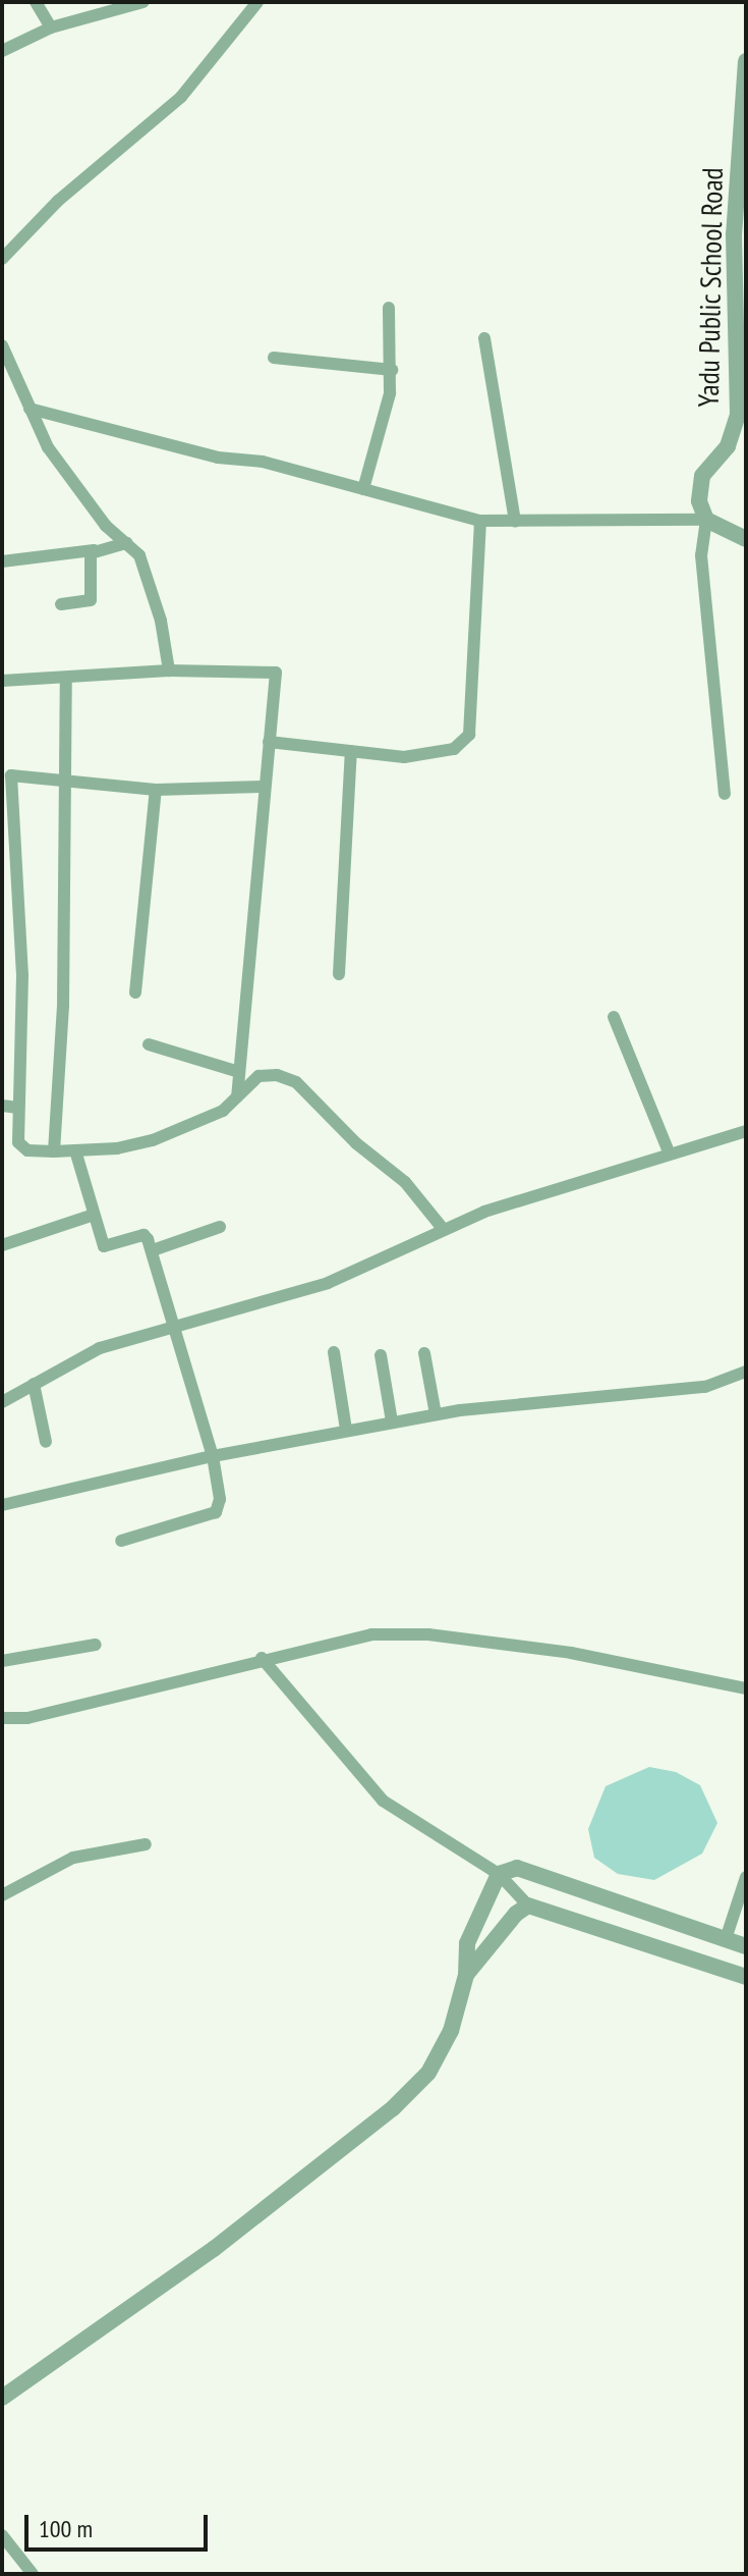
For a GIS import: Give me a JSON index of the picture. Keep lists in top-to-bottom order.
{
  "streets": {
    "street": ["Yadu Public School Road"]
  },
  "scale_bar": "100 m"
}
